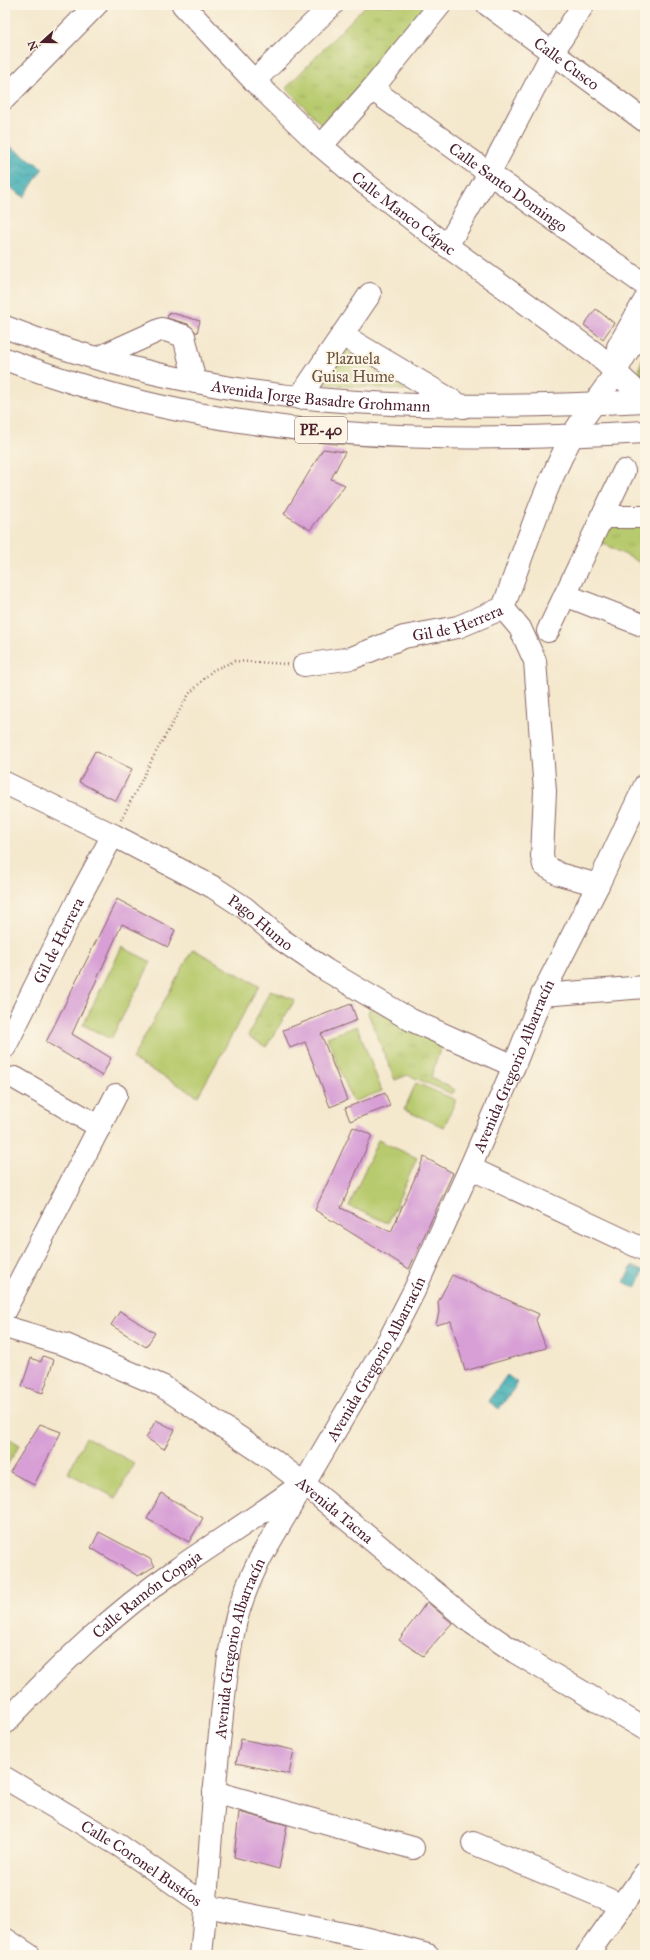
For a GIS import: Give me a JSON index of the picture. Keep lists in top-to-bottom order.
{
  "streets": {
    "main road": [
      "Calle Cusco",
      "Calle Santo Domingo",
      "Calle Manco Cápac",
      "Avenida Jorge Basadre Grohmann",
      "PE-40",
      "Gil de Herrera",
      "Pago Humo",
      "Avenida Gregorio Albarracín",
      "Avenida Tacna",
      "Calle Ramón Copaja",
      "Calle Coronel Bustíos"
    ]
  },
  "crossings": [
    ["Calle Manco Cápac", "Avenida Jorge Basadre Grohmann"],
    ["Calle Manco Cápac", "Gil de Herrera"],
    ["Avenida Jorge Basadre Grohmann", "Gil de Herrera"],
    ["Gil de Herrera", "Pago Humo"],
    ["Pago Humo", "Avenida Gregorio Albarracín"],
    ["Avenida Gregorio Albarracín", "Avenida Tacna"],
    ["Avenida Gregorio Albarracín", "Calle Ramón Copaja"],
    ["Avenida Gregorio Albarracín", "Calle Coronel Bustíos"],
    ["Avenida Tacna", "Calle Ramón Copaja"]
  ],
  "parks": ["Plazuela Guisa Hume"],
  "north": "left"
}
